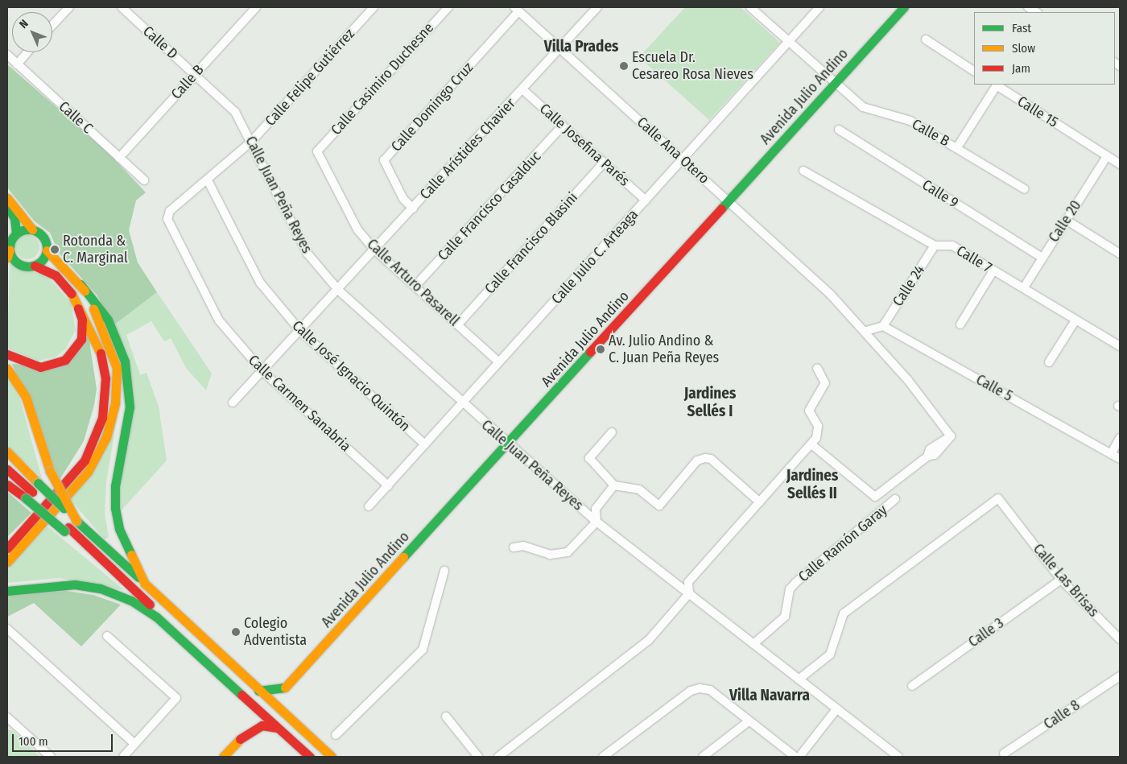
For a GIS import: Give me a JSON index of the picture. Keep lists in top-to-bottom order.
{
  "streets": {
    "main road": ["Avenida Julio Andino"],
    "street": [
      "Calle D",
      "Calle Felipe Gutiérrez",
      "Calle Casimiro Duchesne",
      "Calle B",
      "Calle Domingo Cruz",
      "Calle 15",
      "Calle C",
      "Calle Josefina Parés",
      "Calle Arístides Chavier",
      "Calle Ana Otero",
      "Calle 9",
      "Calle Juan Peña Reyes",
      "Calle Francisco Casalduc",
      "Calle 20",
      "Calle Francisco Blasini",
      "Calle Julio C. Arteaga",
      "Calle 7",
      "Calle Arturo Pasarell",
      "Calle 24",
      "Calle José Ignacio Quintón",
      "Calle 5",
      "Calle Carmen Sanabria",
      "Calle Ramón Garay",
      "Calle Las Brisas",
      "Calle 3",
      "Calle 8"
    ]
  },
  "crossings": [
    ["Calle D", "Calle B"],
    ["Calle D", "Calle Juan Peña Reyes"],
    ["Calle Felipe Gutiérrez", "Calle Juan Peña Reyes"],
    ["Calle Felipe Gutiérrez", "Calle José Ignacio Quintón"],
    ["Calle Felipe Gutiérrez", "Calle Carmen Sanabria"],
    ["Calle Casimiro Duchesne", "Calle Arturo Pasarell"],
    ["Calle B", "Avenida Julio Andino"],
    ["Calle B", "Calle 15"],
    ["Calle B", "Calle C"],
    ["Calle B", "Calle Julio C. Arteaga"],
    ["Avenida Julio Andino", "Calle Ana Otero"],
    ["Avenida Julio Andino", "Calle Juan Peña Reyes"],
    ["Calle Domingo Cruz", "Calle Arístides Chavier"],
    ["Calle Domingo Cruz", "Calle Ana Otero"],
    ["Calle 15", "Calle 20"],
    ["Calle Josefina Parés", "Calle Arístides Chavier"],
    ["Calle Josefina Parés", "Calle Francisco Casalduc"],
    ["Calle Josefina Parés", "Calle Francisco Blasini"],
    ["Calle Josefina Parés", "Calle Julio C. Arteaga"],
    ["Calle Arístides Chavier", "Calle Ana Otero"],
    ["Calle Arístides Chavier", "Calle Juan Peña Reyes"],
    ["Calle Arístides Chavier", "Calle Arturo Pasarell"],
    ["Calle Arístides Chavier", "Calle José Ignacio Quintón"],
    ["Calle Arístides Chavier", "Calle Carmen Sanabria"],
    ["Calle Ana Otero", "Calle Julio C. Arteaga"],
    ["Calle 9", "Calle 20"],
    ["Calle Juan Peña Reyes", "Calle Julio C. Arteaga"],
    ["Calle Juan Peña Reyes", "Calle Ramón Garay"],
    ["Calle Juan Peña Reyes", "Calle Las Brisas"],
    ["Calle Francisco Casalduc", "Calle Arturo Pasarell"],
    ["Calle 20", "Calle 7"],
    ["Calle Francisco Blasini", "Calle Arturo Pasarell"],
    ["Calle Julio C. Arteaga", "Calle Arturo Pasarell"],
    ["Calle Julio C. Arteaga", "Calle José Ignacio Quintón"],
    ["Calle Julio C. Arteaga", "Calle Carmen Sanabria"],
    ["Calle 7", "Calle 24"],
    ["Calle 24", "Calle 5"],
    ["Calle Las Brisas", "Calle 3"]
  ],
  "districts": [
    "Villa Prades",
    "Jardines Sellés I",
    "Jardines Sellés II",
    "Villa Navarra"
  ],
  "places": [
    "Escuela Dr. Cesareo Rosa Nieves",
    "Rotonda & C. Marginal",
    "Av. Julio Andino & C. Juan Peña Reyes",
    "Colegio Adventista"
  ],
  "legend": ["Fast", "Slow", "Jam"],
  "scale_bar": "100 m",
  "north": "top left"
}
